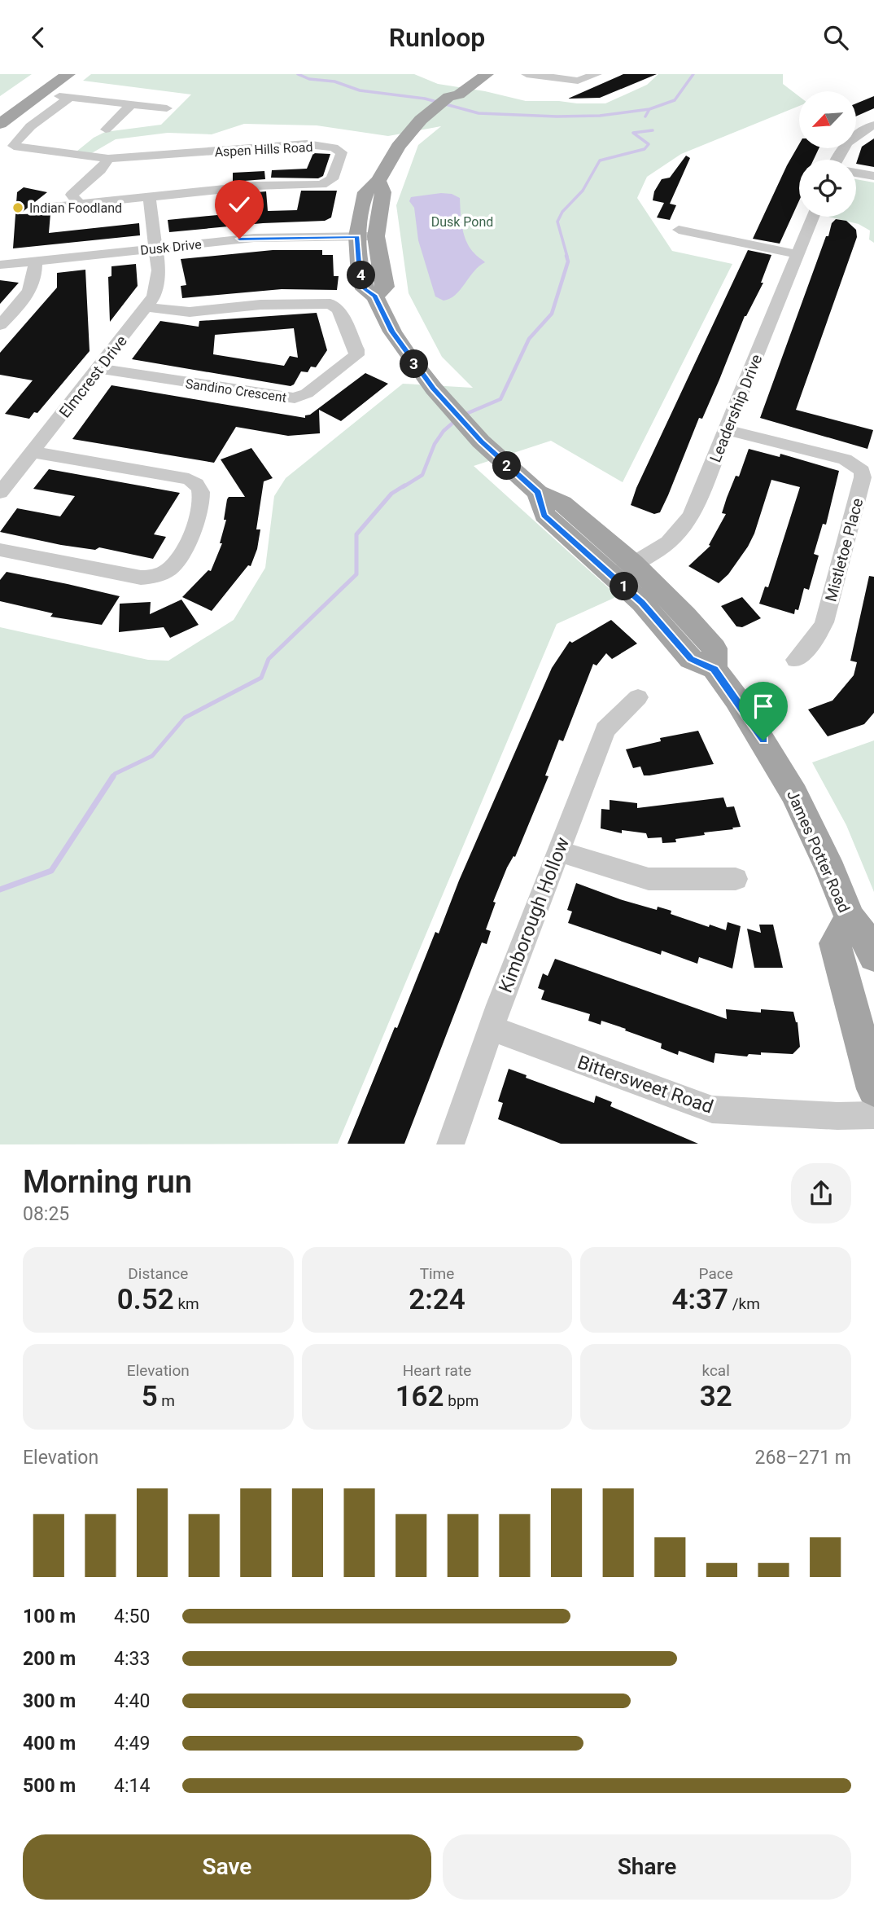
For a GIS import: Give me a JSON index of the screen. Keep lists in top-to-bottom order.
{
  "streets": {
    "main road": ["James Potter Road"],
    "street": [
      "Aspen Hills Road",
      "Dusk Drive",
      "Elmcrest Drive",
      "Sandino Crescent",
      "Leadership Drive",
      "Mistletoe Place",
      "Kimborough Hollow",
      "Bittersweet Road"
    ]
  },
  "crossings": [
    ["Aspen Hills Road", "Elmcrest Drive"],
    ["Dusk Drive", "Elmcrest Drive"],
    ["Dusk Drive", "James Potter Road"],
    ["Elmcrest Drive", "Sandino Crescent"],
    ["Leadership Drive", "Mistletoe Place"],
    ["Leadership Drive", "James Potter Road"],
    ["Kimborough Hollow", "Bittersweet Road"]
  ],
  "parks": ["Dusk Pond"],
  "places": ["Indian Foodland"],
  "north": "bottom left",
  "page": {
    "header": "Runloop",
    "pins": [
      "4",
      "3",
      "2",
      "1"
    ],
    "heading": ["Morning run", "08:25"],
    "stats": [
      ["Distance", "0.52 km"],
      ["Time", "2:24"],
      ["Pace", "4:37 /km"],
      ["Elevation", "5 m"],
      ["Heart rate", "162 bpm"],
      ["kcal", "32"]
    ],
    "chart": ["Elevation", "268–271 m"],
    "list": [
      {
        "name": "100 m",
        "note": "4:50"
      },
      {
        "name": "200 m",
        "note": "4:33"
      },
      {
        "name": "300 m",
        "note": "4:40"
      },
      {
        "name": "400 m",
        "note": "4:49"
      },
      {
        "name": "500 m",
        "note": "4:14"
      }
    ],
    "buttons": ["Save", "Share"]
  }
}
